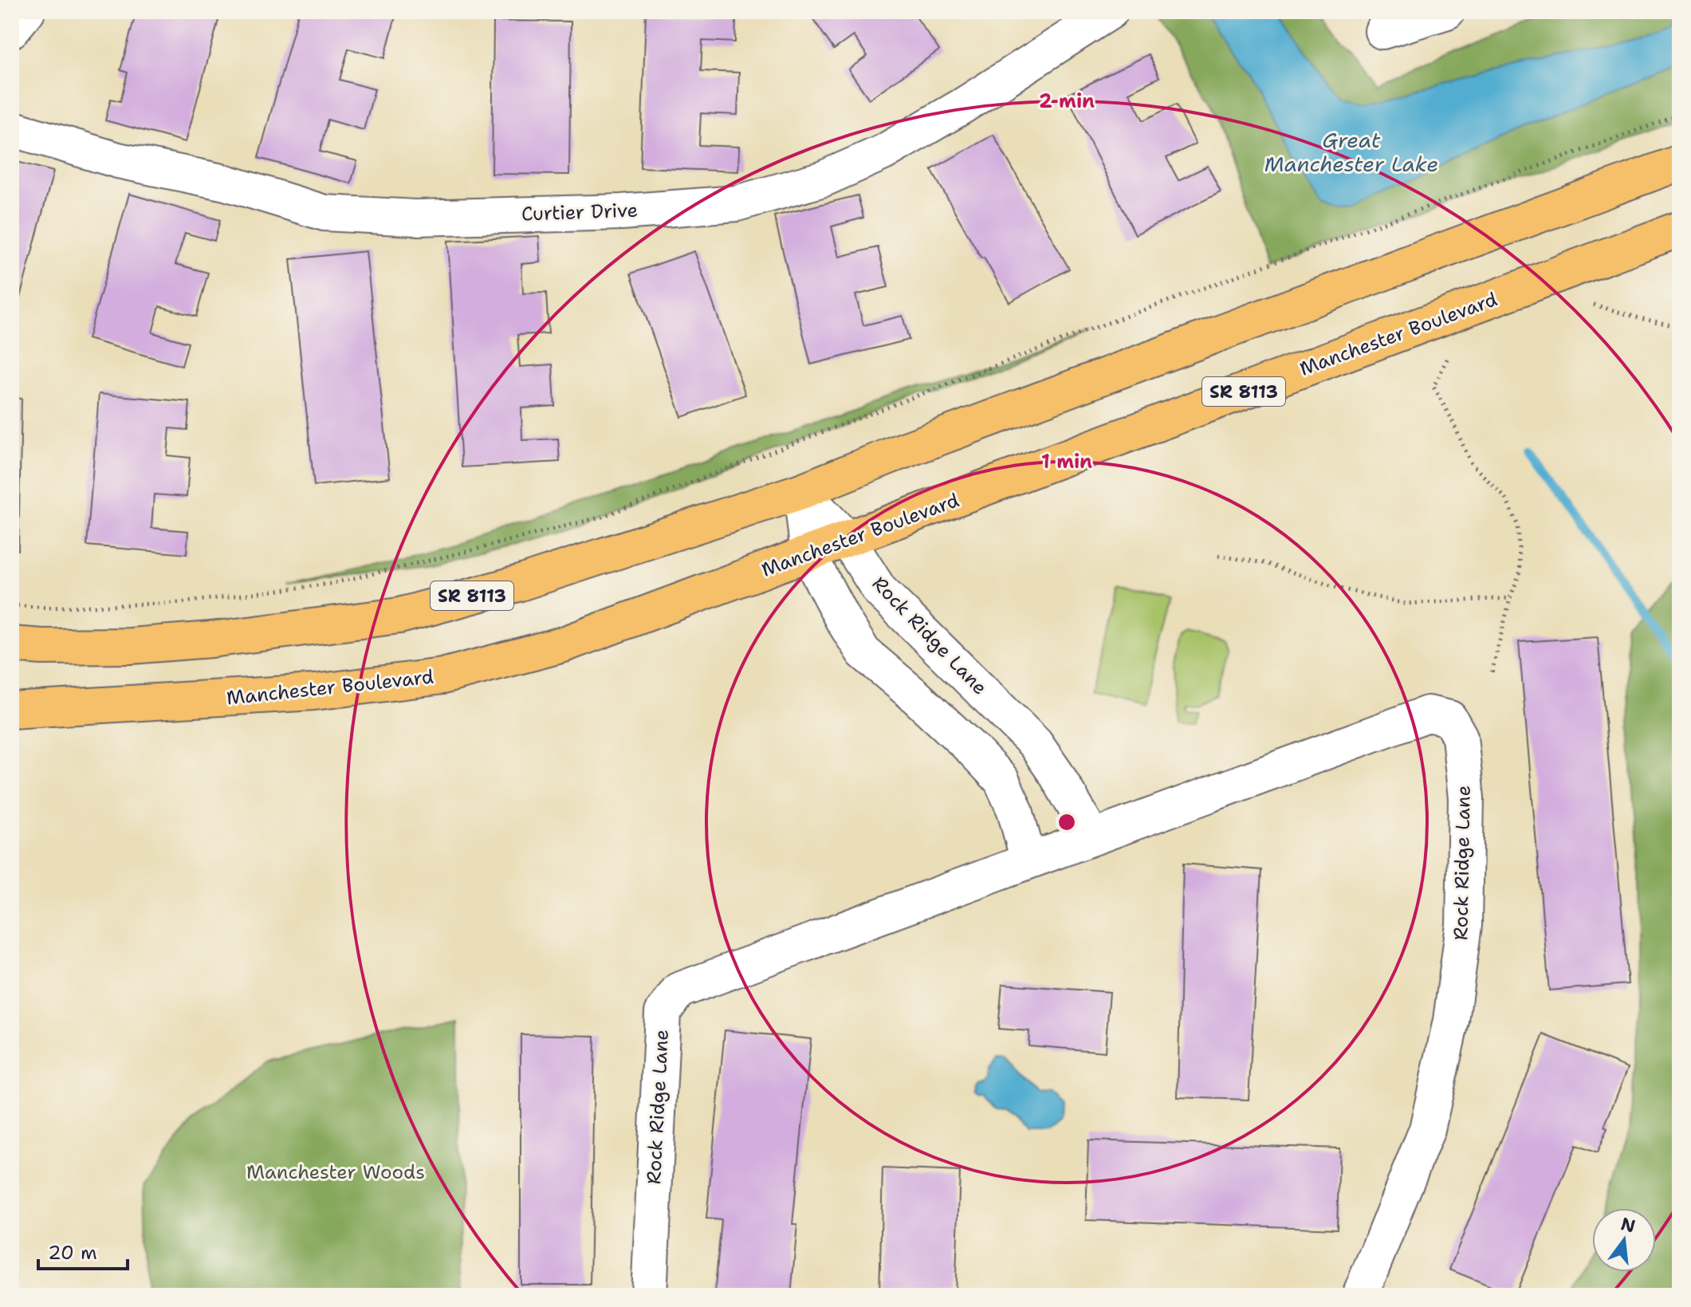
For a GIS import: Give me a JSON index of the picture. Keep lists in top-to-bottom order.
{
  "streets": {
    "main road": ["Manchester Boulevard", "SR 8113"],
    "street": ["Curtier Drive", "Rock Ridge Lane"]
  },
  "crossings": [
    ["Manchester Boulevard", "Rock Ridge Lane"],
    ["SR 8113", "Rock Ridge Lane"]
  ],
  "water": ["Great Manchester Lake"],
  "parks": ["Manchester Woods"],
  "scale_bar": "20 m",
  "north": "top",
  "rings": ["2 min", "1 min"]
}
